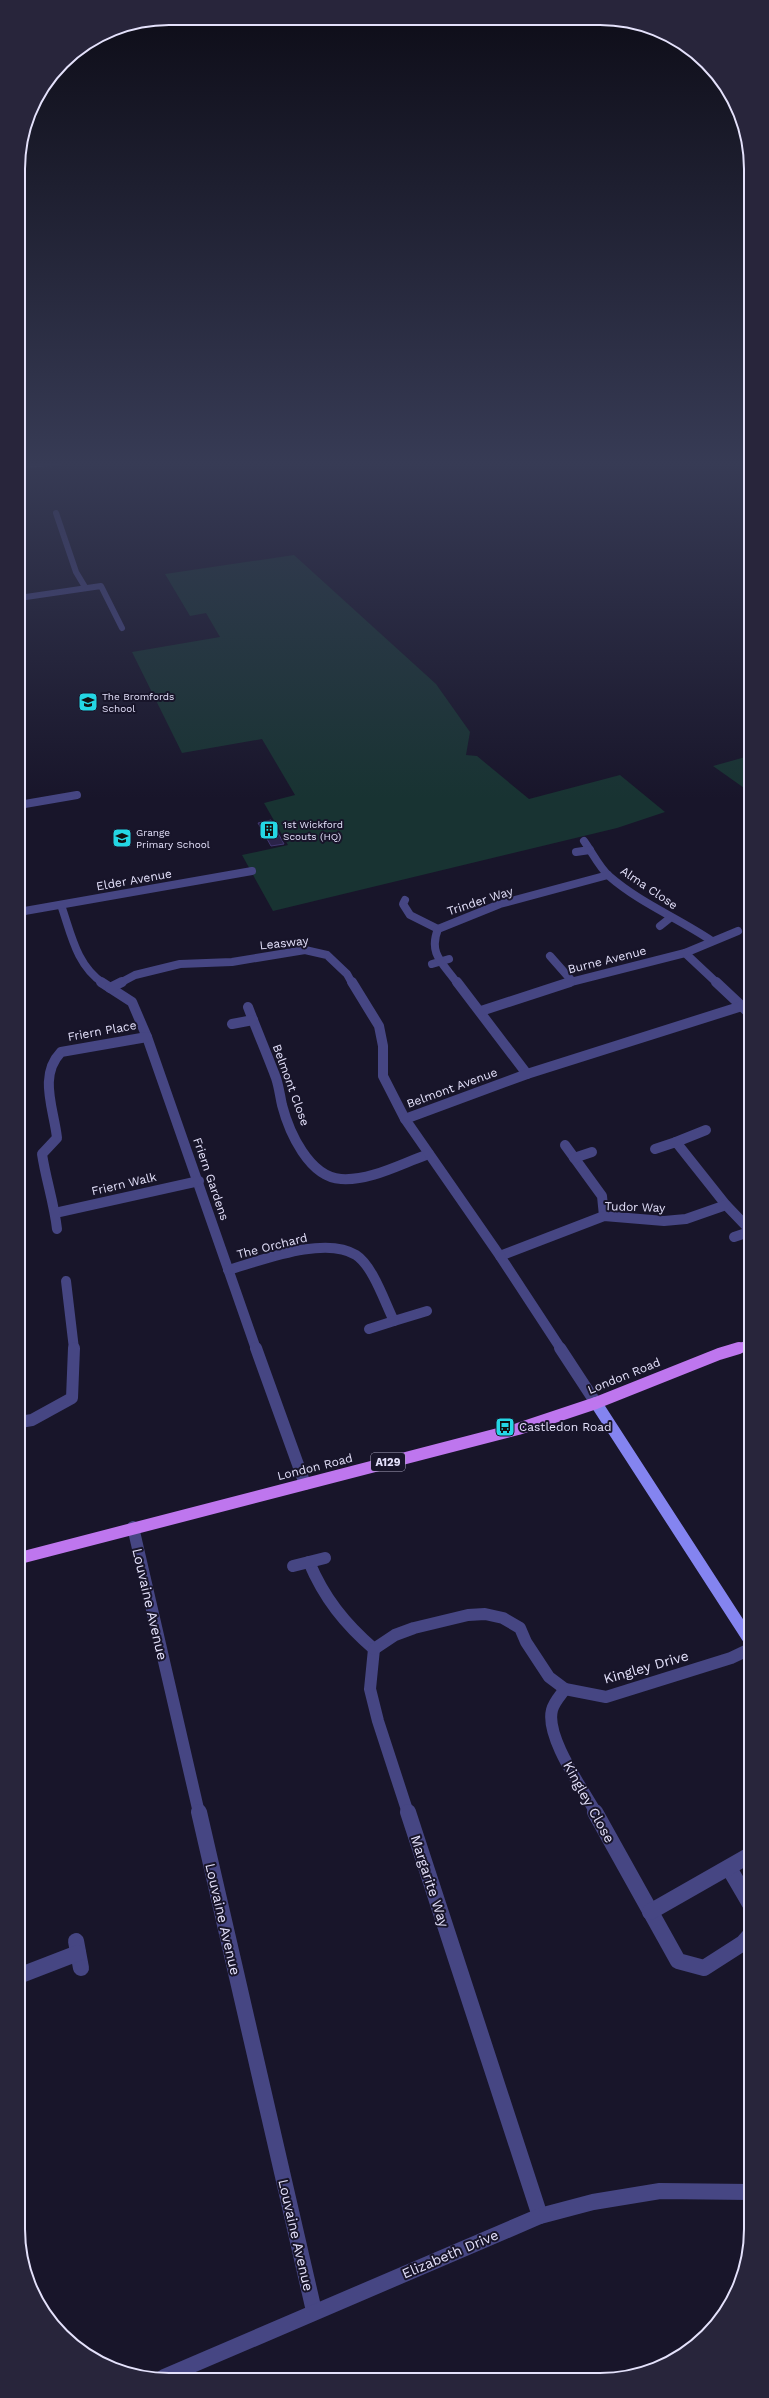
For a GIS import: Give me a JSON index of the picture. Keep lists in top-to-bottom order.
{
  "streets": {
    "main road": ["London Road", "A129"],
    "street": [
      "Elder Avenue",
      "Alma Close",
      "Trinder Way",
      "Leasway",
      "Burne Avenue",
      "Friern Place",
      "Belmont Close",
      "Belmont Avenue",
      "Friern Gardens",
      "Friern Walk",
      "Tudor Way",
      "The Orchard",
      "Louvaine Avenue",
      "Kingley Drive",
      "Kingley Close",
      "Margarite Way",
      "Elizabeth Drive"
    ]
  },
  "crossings": [
    ["Elder Avenue", "Friern Gardens"],
    ["Alma Close", "Trinder Way"],
    ["Alma Close", "Burne Avenue"],
    ["Trinder Way", "Burne Avenue"],
    ["Trinder Way", "Belmont Avenue"],
    ["Leasway", "Belmont Avenue"],
    ["Leasway", "Friern Gardens"],
    ["Friern Place", "Friern Gardens"],
    ["Friern Place", "Friern Walk"],
    ["Belmont Close", "Belmont Avenue"],
    ["Belmont Avenue", "Tudor Way"],
    ["Belmont Avenue", "London Road"],
    ["Friern Gardens", "Friern Walk"],
    ["Friern Gardens", "The Orchard"],
    ["Friern Gardens", "London Road"],
    ["London Road", "Louvaine Avenue"],
    ["Louvaine Avenue", "Elizabeth Drive"],
    ["Kingley Drive", "Kingley Close"],
    ["Kingley Drive", "Margarite Way"],
    ["Margarite Way", "Elizabeth Drive"]
  ],
  "places": {
    "school or university": ["The Bromfords School", "Grange Primary School"],
    "building": ["1st Wickford Scouts (HQ)"],
    "bus stop": ["Castledon Road"]
  }
}
